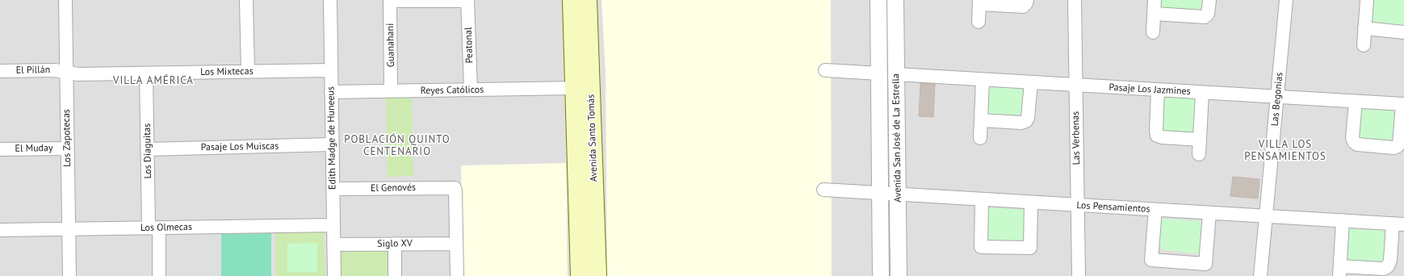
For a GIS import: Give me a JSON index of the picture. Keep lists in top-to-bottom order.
{
  "streets": {
    "main road": ["Avenida Santo Tomás"],
    "street": [
      "Guanahani",
      "Peatonal",
      "El Pillán",
      "Los Mixtecas",
      "Pasaje Los Jazmines",
      "Reyes Católicos",
      "Las Begonias",
      "Los Zapotecas",
      "Edith Madge de Huneeus",
      "Avenida San José de La Estrella",
      "Las Verbenas",
      "Pasaje Los Muiscas",
      "El Muday",
      "Los Diaguitas",
      "El Genovés",
      "Los Pensamientos",
      "Los Olmecas",
      "Siglo XV"
    ]
  },
  "crossings": [
    ["Guanahani", "Reyes Católicos"],
    ["Peatonal", "Reyes Católicos"],
    ["El Pillán", "Los Mixtecas"],
    ["El Pillán", "Los Zapotecas"],
    ["Los Mixtecas", "Los Zapotecas"],
    ["Los Mixtecas", "Edith Madge de Huneeus"],
    ["Los Mixtecas", "Los Diaguitas"],
    ["Pasaje Los Jazmines", "Las Begonias"],
    ["Pasaje Los Jazmines", "Avenida San José de La Estrella"],
    ["Pasaje Los Jazmines", "Las Verbenas"],
    ["Reyes Católicos", "Edith Madge de Huneeus"],
    ["Reyes Católicos", "Avenida Santo Tomás"],
    ["Las Begonias", "Los Pensamientos"],
    ["Los Zapotecas", "El Muday"],
    ["Los Zapotecas", "Los Olmecas"],
    ["Edith Madge de Huneeus", "Pasaje Los Muiscas"],
    ["Edith Madge de Huneeus", "El Genovés"],
    ["Edith Madge de Huneeus", "Los Olmecas"],
    ["Edith Madge de Huneeus", "Siglo XV"],
    ["Avenida San José de La Estrella", "Los Pensamientos"],
    ["Las Verbenas", "Los Pensamientos"],
    ["Pasaje Los Muiscas", "Los Diaguitas"],
    ["Los Diaguitas", "Los Olmecas"],
    ["El Genovés", "Siglo XV"]
  ],
  "districts": ["VILLA AMÉRICA", "POBLACIÓN QUINTO CENTENARIO", "VILLA LOS PENSAMIENTOS"]
}
